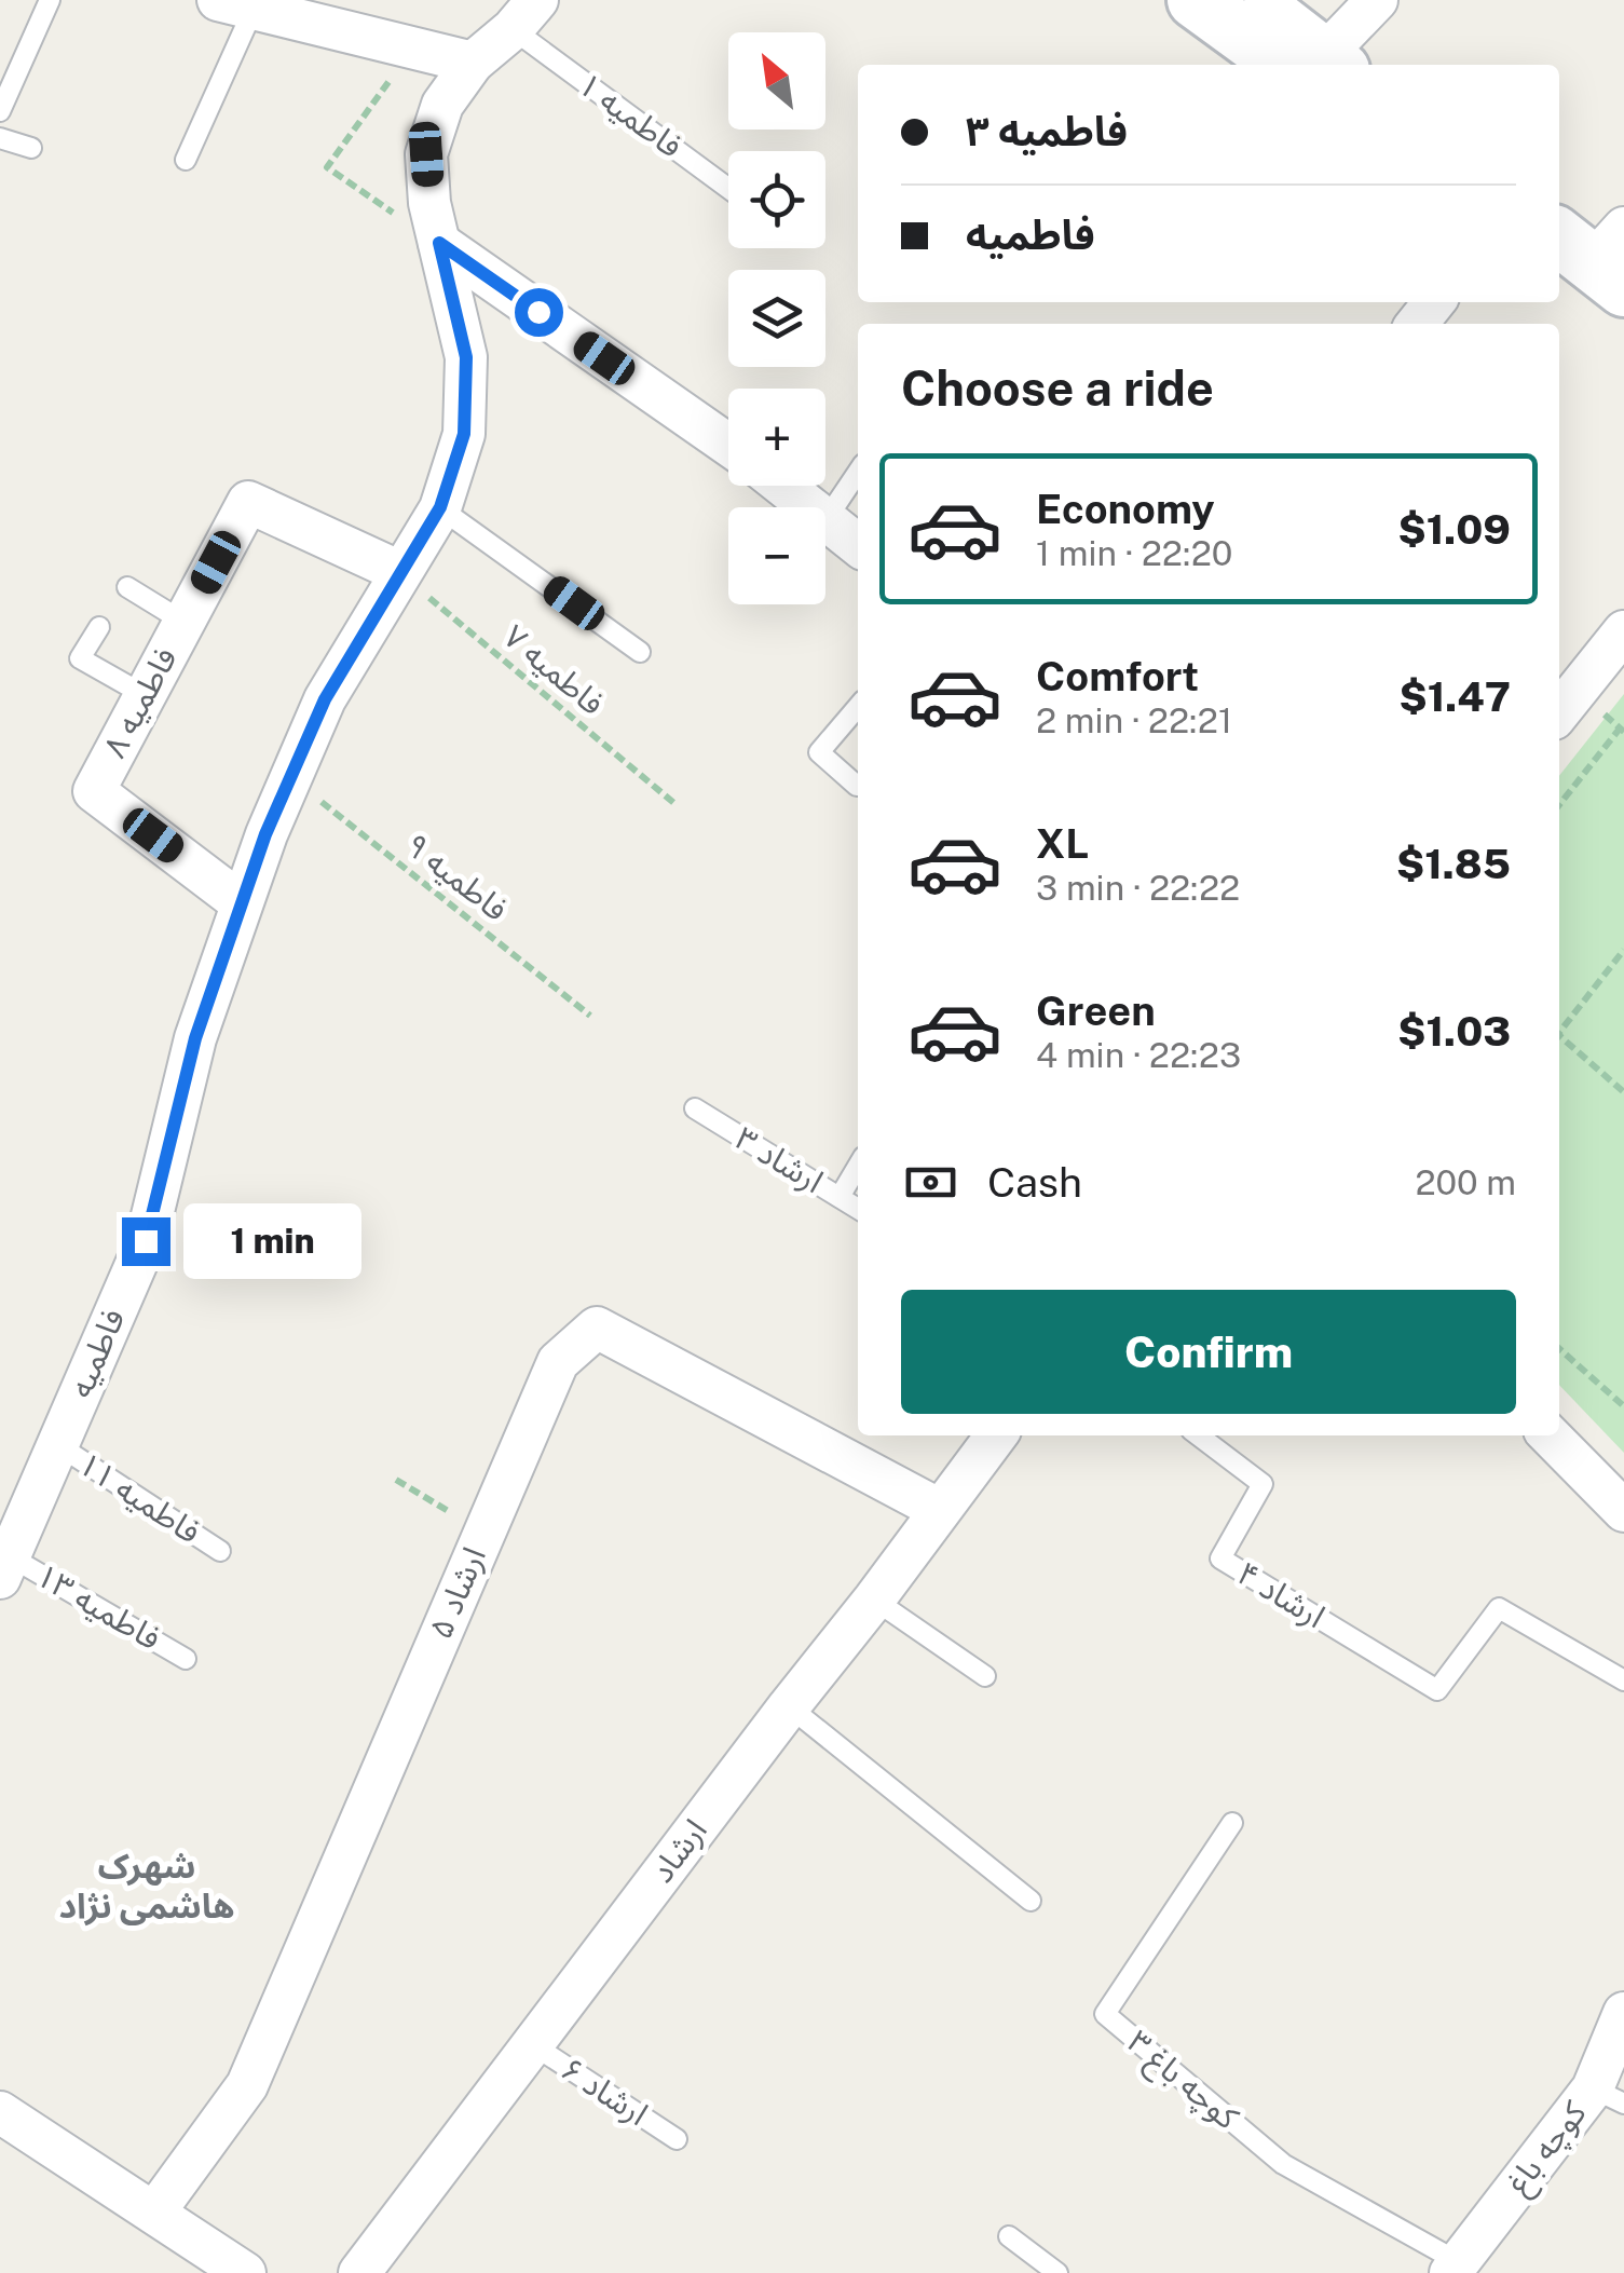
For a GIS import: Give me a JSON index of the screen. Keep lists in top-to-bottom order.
{
  "streets": {
    "street": [
      "فاطمیه ۸",
      "فاطمیه",
      "ارشاد ۵",
      "ارشاد",
      "کوچه باغ"
    ],
    "lane": [
      "فاطمیه ۱",
      "ارشاد ۳",
      "فاطمیه ۱۱",
      "ارشاد ۴",
      "فاطمیه ۱۳",
      "کوچه باغ ۳",
      "ارشاد ۶"
    ],
    "path": ["فاطمیه ۷", "فاطمیه ۹"]
  },
  "crossings": [
    ["فاطمیه ۱", "فاطمیه"],
    ["فاطمیه ۷", "فاطمیه ۸"],
    ["فاطمیه ۷", "فاطمیه"],
    ["فاطمیه ۸", "فاطمیه"],
    ["فاطمیه ۹", "فاطمیه"],
    ["فاطمیه", "فاطمیه ۱۱"],
    ["فاطمیه", "فاطمیه ۱۳"],
    ["ارشاد ۵", "ارشاد"],
    ["ارشاد", "ارشاد ۶"],
    ["کوچه باغ ۳", "کوچه باغ"]
  ],
  "districts": ["شهرک هاشمی نژاد"],
  "north": "top left",
  "page": {
    "map_buttons": ["+", "−"],
    "banner": ["فاطمیه ۳", "فاطمیه"],
    "heading": "Choose a ride",
    "list": [
      {
        "name": "Economy",
        "note": "1 min · 22:20",
        "value": "$1.09"
      },
      {
        "name": "Comfort",
        "note": "2 min · 22:21",
        "value": "$1.47"
      },
      {
        "name": "XL",
        "note": "3 min · 22:22",
        "value": "$1.85"
      },
      {
        "name": "Green",
        "note": "4 min · 22:23",
        "value": "$1.03"
      }
    ],
    "pay": ["Cash", "200 m"],
    "bubble": "1 min",
    "buttons": "Confirm"
  }
}
